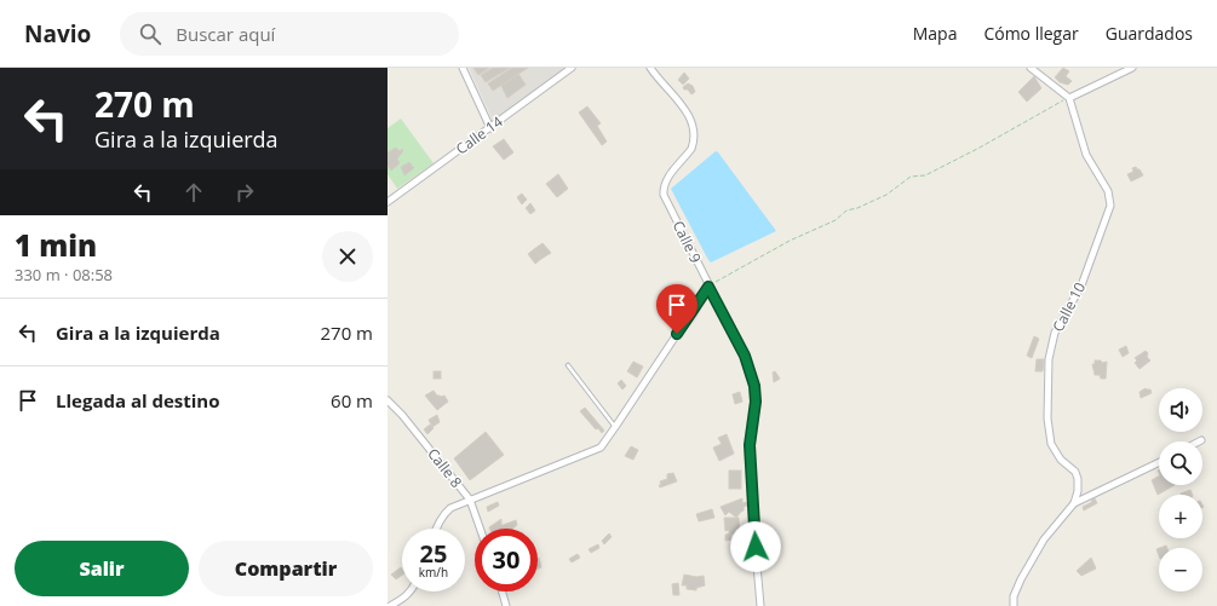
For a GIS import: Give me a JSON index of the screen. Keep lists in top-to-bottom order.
{
  "streets": {
    "street": [
      "Calle 14",
      "Calle 9",
      "Calle 10",
      "Calle 8"
    ]
  },
  "page": {
    "header": "Navio",
    "search": "Buscar aquí",
    "nav": ["Mapa", "Cómo llegar", "Guardados"],
    "turn": ["270 m", "Gira a la izquierda"],
    "heading": ["1 min", "330 m · 08:58"],
    "list": [
      {
        "name": "Gira a la izquierda",
        "value": "270 m"
      },
      {
        "name": "Llegada al destino",
        "value": "60 m"
      }
    ],
    "map_buttons": ["+", "−"],
    "speed": "25 km/h",
    "limit": "30",
    "buttons": ["Salir", "Compartir"]
  }
}
